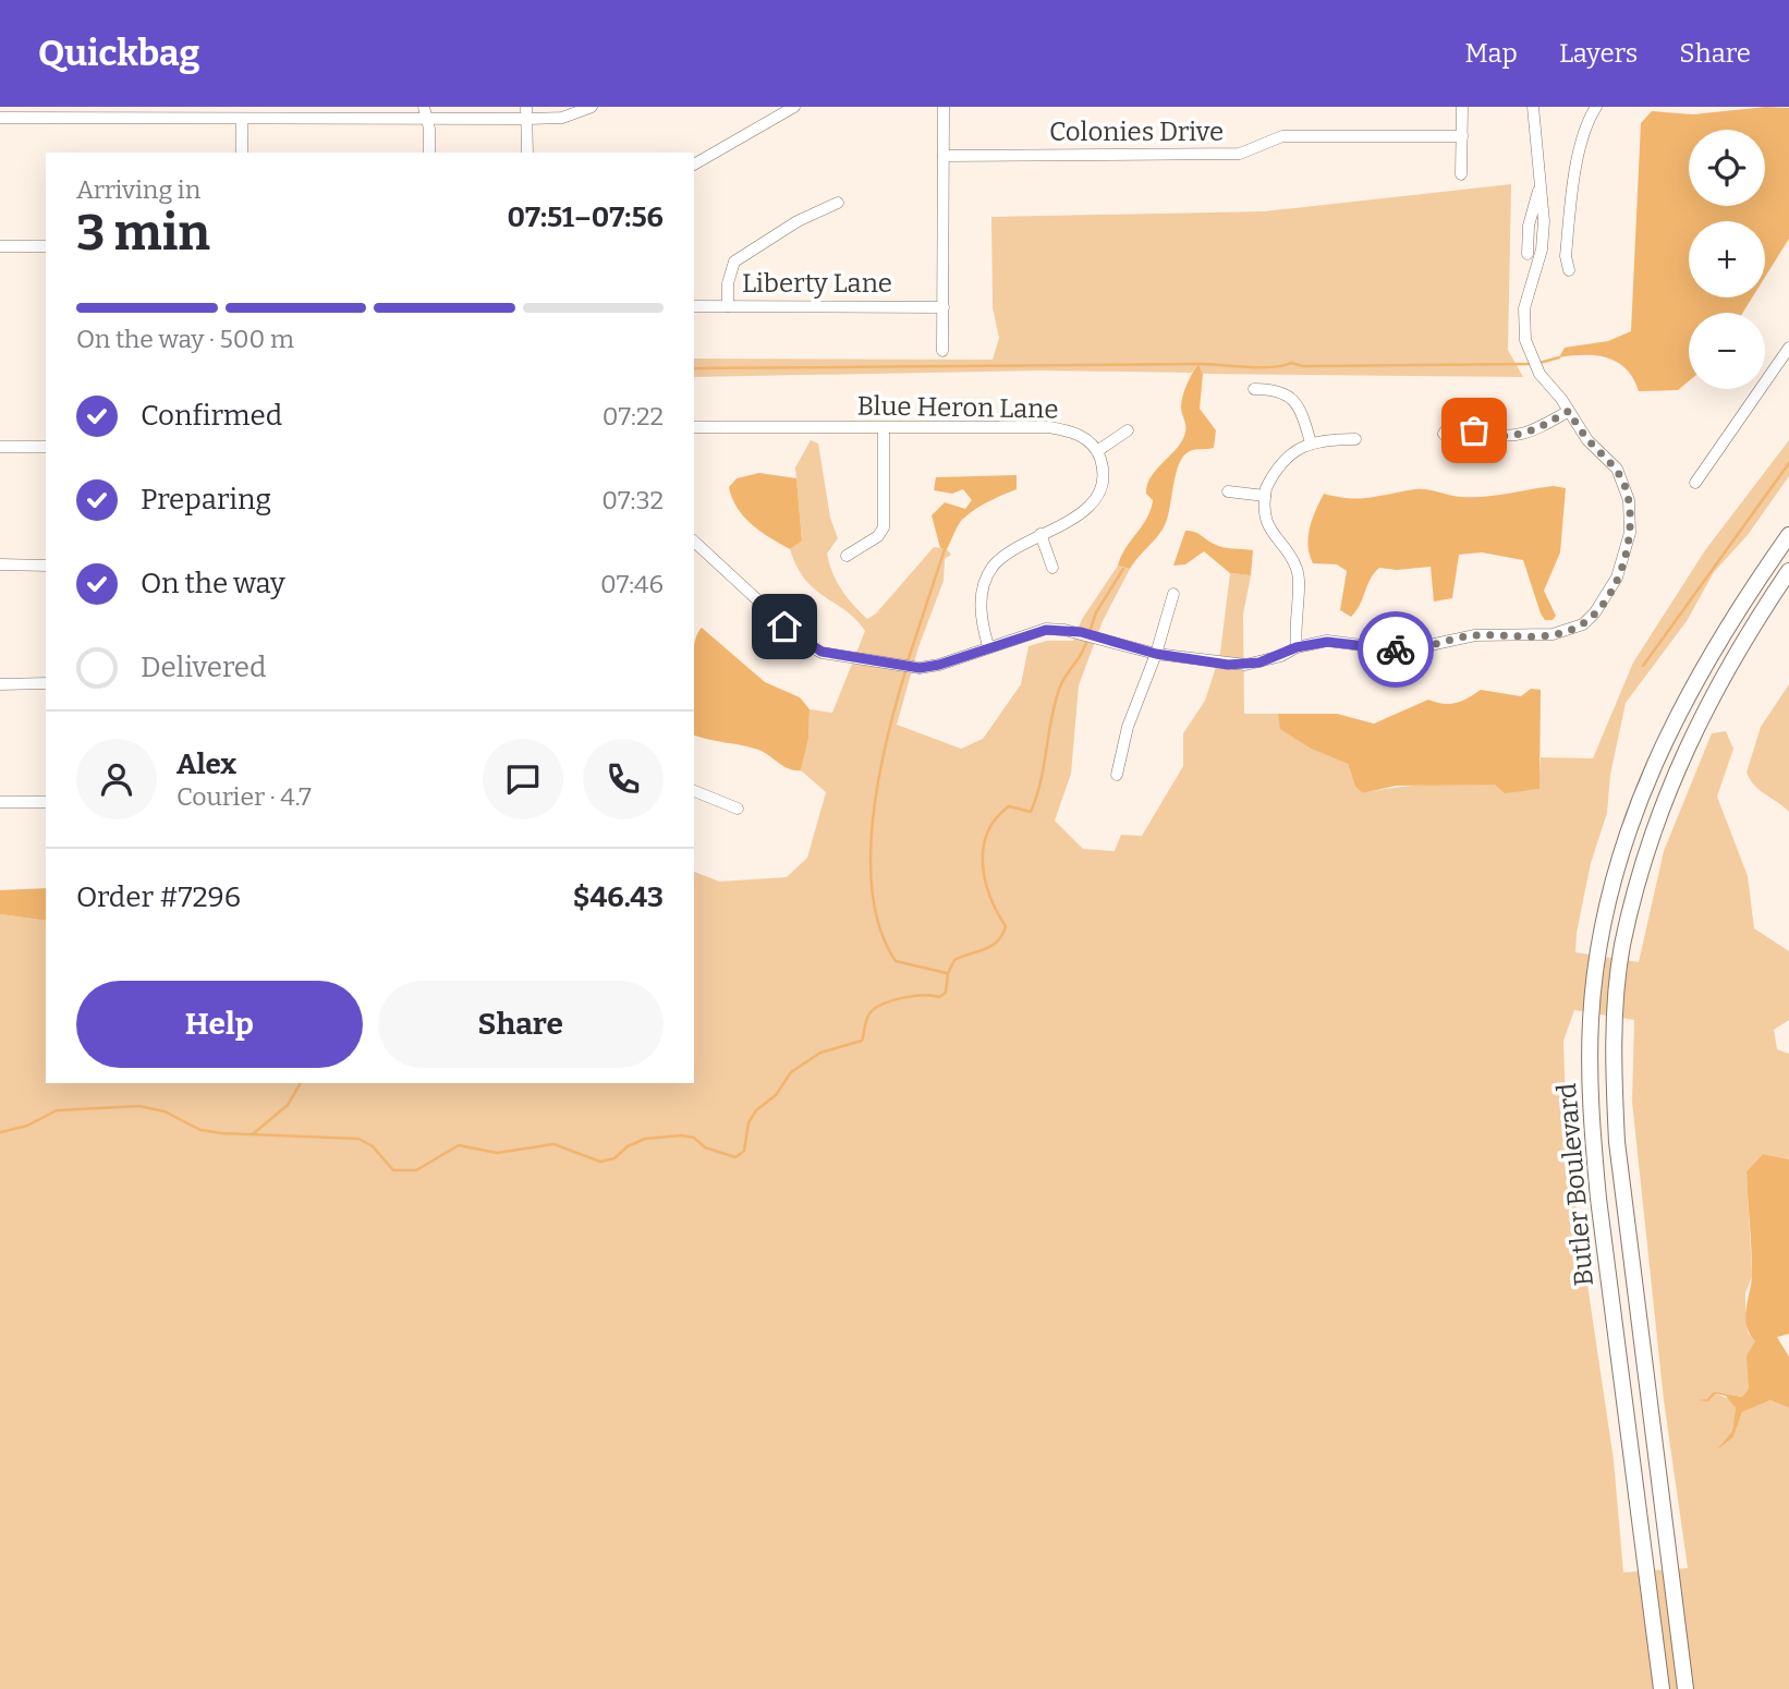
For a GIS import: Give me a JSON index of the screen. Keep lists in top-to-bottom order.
{
  "streets": {
    "highway": ["Butler Boulevard"],
    "street": ["Colonies Drive", "Liberty Lane", "Blue Heron Lane"]
  },
  "page": {
    "header": "Quickbag",
    "nav": ["Map", "Layers", "Share"],
    "map_buttons": ["+", "−"],
    "heading": ["3 min", "Arriving in", "07:51–07:56"],
    "panel": [
      "Alex",
      "Courier · 4.7",
      "Order #7296",
      "$46.43"
    ],
    "bar": "On the way · 500 m",
    "list": [
      ["Confirmed", "07:22"],
      ["Preparing", "07:32"],
      ["On the way", "07:46"],
      "Delivered"
    ],
    "buttons": ["Help", "Share"]
  }
}
